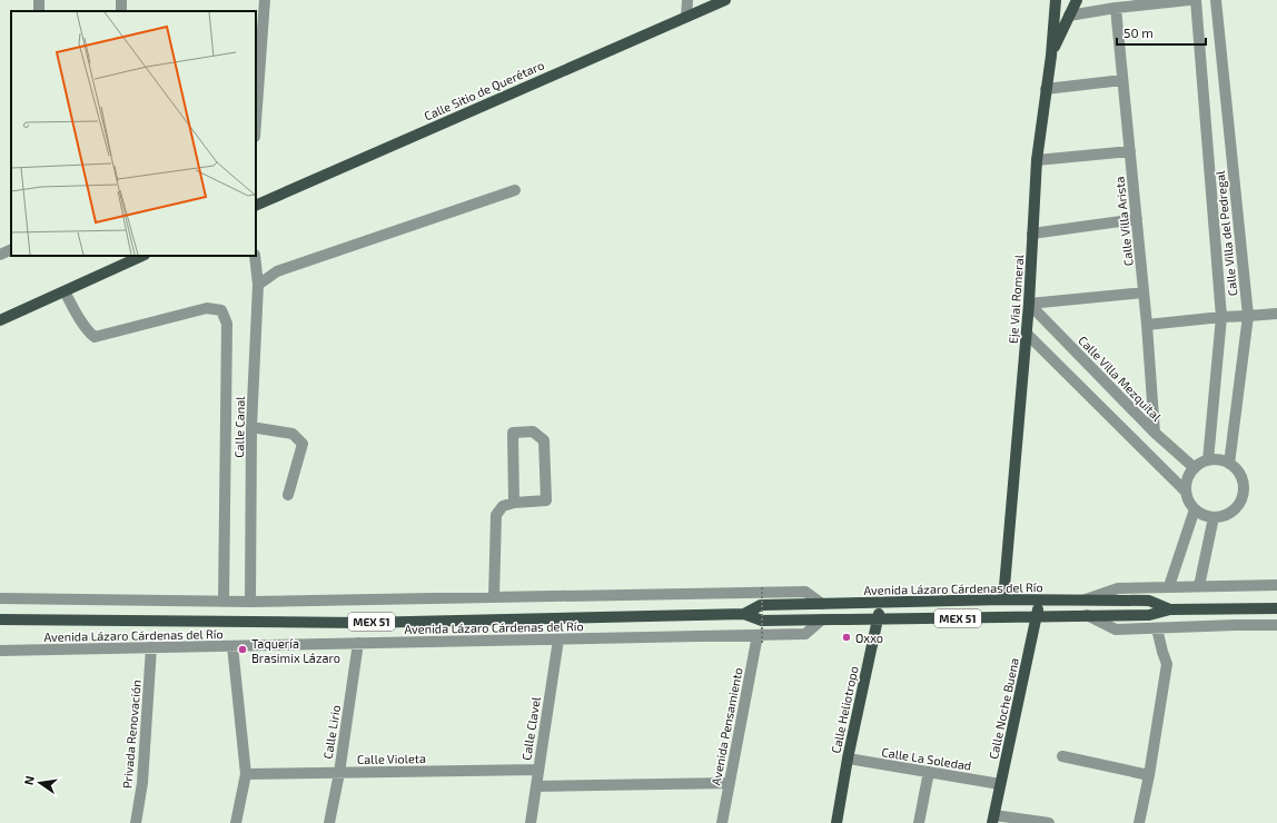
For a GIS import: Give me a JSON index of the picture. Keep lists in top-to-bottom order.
{
  "streets": {
    "main road": [
      "Calle Sitio de Querétaro",
      "Eje Vial Romeral",
      "Avenida Lázaro Cárdenas del Río",
      "MEX 51",
      "Calle Noche Buena",
      "Calle Heliotropo"
    ],
    "street": [
      "Calle Villa Arista",
      "Calle Villa del Pedregal",
      "Calle Villa Mezquital",
      "Calle Canal",
      "Avenida Pensamiento",
      "Calle Clavel",
      "Calle Lirio",
      "Privada Renovación",
      "Calle Violeta",
      "Calle La Soledad"
    ]
  },
  "crossings": [
    ["Calle Villa Arista", "Calle Villa Mezquital"],
    ["Calle Villa del Pedregal", "Calle Villa Mezquital"],
    ["Eje Vial Romeral", "Calle Villa Mezquital"],
    ["Eje Vial Romeral", "Avenida Lázaro Cárdenas del Río"],
    ["Avenida Lázaro Cárdenas del Río", "Calle Noche Buena"],
    ["Avenida Lázaro Cárdenas del Río", "Calle Heliotropo"],
    ["Avenida Lázaro Cárdenas del Río", "Avenida Pensamiento"],
    ["Avenida Lázaro Cárdenas del Río", "Calle Clavel"],
    ["Avenida Lázaro Cárdenas del Río", "Calle Lirio"],
    ["Avenida Lázaro Cárdenas del Río", "Privada Renovación"],
    ["Calle Noche Buena", "Calle La Soledad"],
    ["Calle Heliotropo", "Calle La Soledad"],
    ["Calle Clavel", "Calle Violeta"],
    ["Calle Lirio", "Calle Violeta"]
  ],
  "places": ["Oxxo", "Taquería Brasimix Lázaro"],
  "scale_bar": "50 m",
  "north": "left"
}
